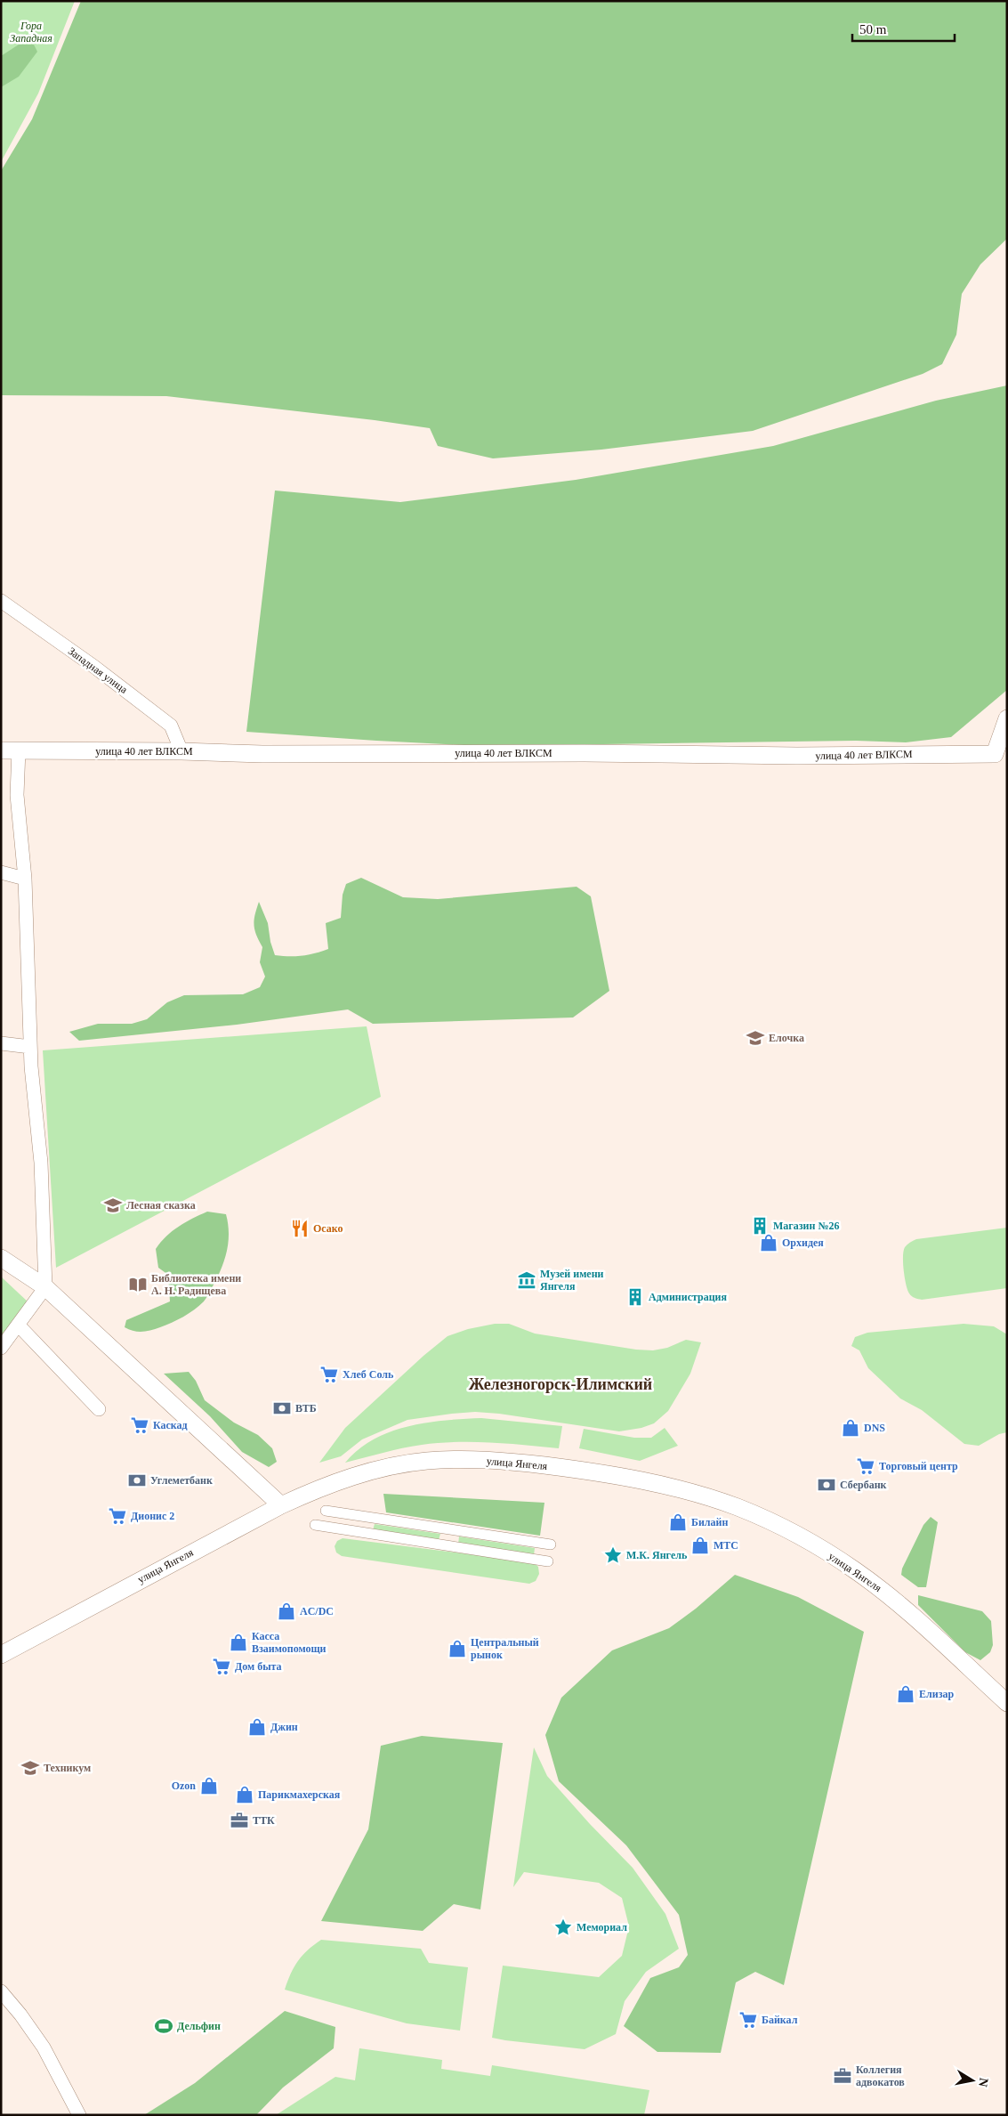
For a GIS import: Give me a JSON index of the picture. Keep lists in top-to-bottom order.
{
  "streets": {
    "street": ["Западная улица", "улица 40 лет ВЛКСМ", "улица Янгеля"]
  },
  "crossings": [
    ["Западная улица", "улица 40 лет ВЛКСМ"]
  ],
  "districts": ["Железногорск-Илимский"],
  "parks": ["Гора Западная"],
  "places": {
    "school or university": ["Елочка", "Лесная сказка", "Техникум"],
    "building": ["Магазин №26", "Администрация"],
    "restaurant": ["Осако"],
    "shop": [
      "Орхидея",
      "DNS",
      "Билайн",
      "МТС",
      "AC/DC",
      "Касса Взаимопомощи",
      "Центральный рынок",
      "Елизар",
      "Джин",
      "Ozon",
      "Парикмахерская"
    ],
    "museum": ["Музей имени Янгеля"],
    "library": ["Библиотека имени А. Н. Радищева"],
    "supermarket": [
      "Хлеб Соль",
      "Каскад",
      "Торговый центр",
      "Дионис 2",
      "Дом быта",
      "Байкал"
    ],
    "bank": ["ВТБ", "Углеметбанк", "Сбербанк"],
    "place": ["М.К. Янгель", "Мемориал"],
    "office": ["ТТК", "Коллегия адвокатов"],
    "sports": ["Дельфин"]
  },
  "scale_bar": "50 m",
  "north": "right"
}
